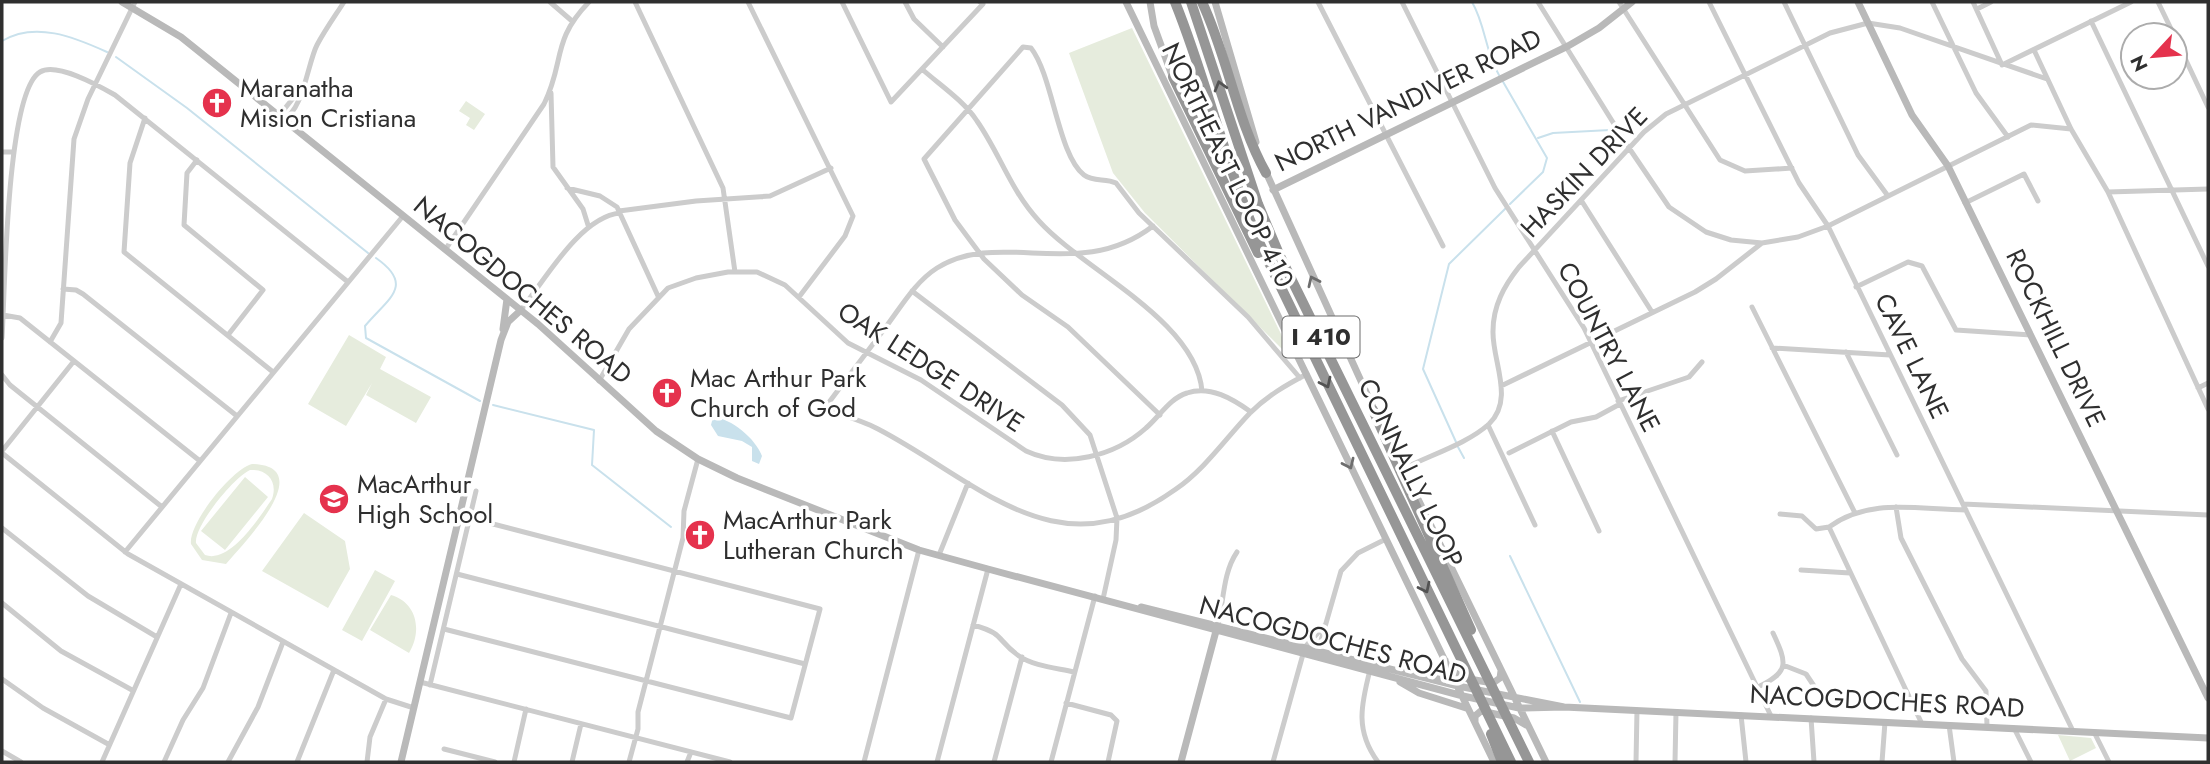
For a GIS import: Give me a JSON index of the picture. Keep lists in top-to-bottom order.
{
  "streets": {
    "highway": ["I 410", "CONNALLY LOOP"],
    "main road": [
      "NORTH VANDIVER ROAD",
      "NORTHEAST LOOP 410",
      "NACOGDOCHES ROAD",
      "ROCKHILL DRIVE"
    ],
    "street": [
      "HASKIN DRIVE",
      "COUNTRY LANE",
      "CAVE LANE",
      "OAK LEDGE DRIVE"
    ]
  },
  "crossings": [
    ["NORTH VANDIVER ROAD", "NORTHEAST LOOP 410"],
    ["NORTH VANDIVER ROAD", "COUNTRY LANE"],
    ["NORTHEAST LOOP 410", "NACOGDOCHES ROAD"],
    ["HASKIN DRIVE", "ROCKHILL DRIVE"],
    ["HASKIN DRIVE", "COUNTRY LANE"],
    ["HASKIN DRIVE", "CAVE LANE"],
    ["NACOGDOCHES ROAD", "COUNTRY LANE"],
    ["NACOGDOCHES ROAD", "CAVE LANE"],
    ["NACOGDOCHES ROAD", "OAK LEDGE DRIVE"]
  ],
  "places": {
    "church": ["Maranatha Mision Cristiana", "Mac Arthur Park Church of God", "MacArthur Park Lutheran Church"],
    "school or university": ["MacArthur High School"]
  },
  "north": "bottom left"
}
